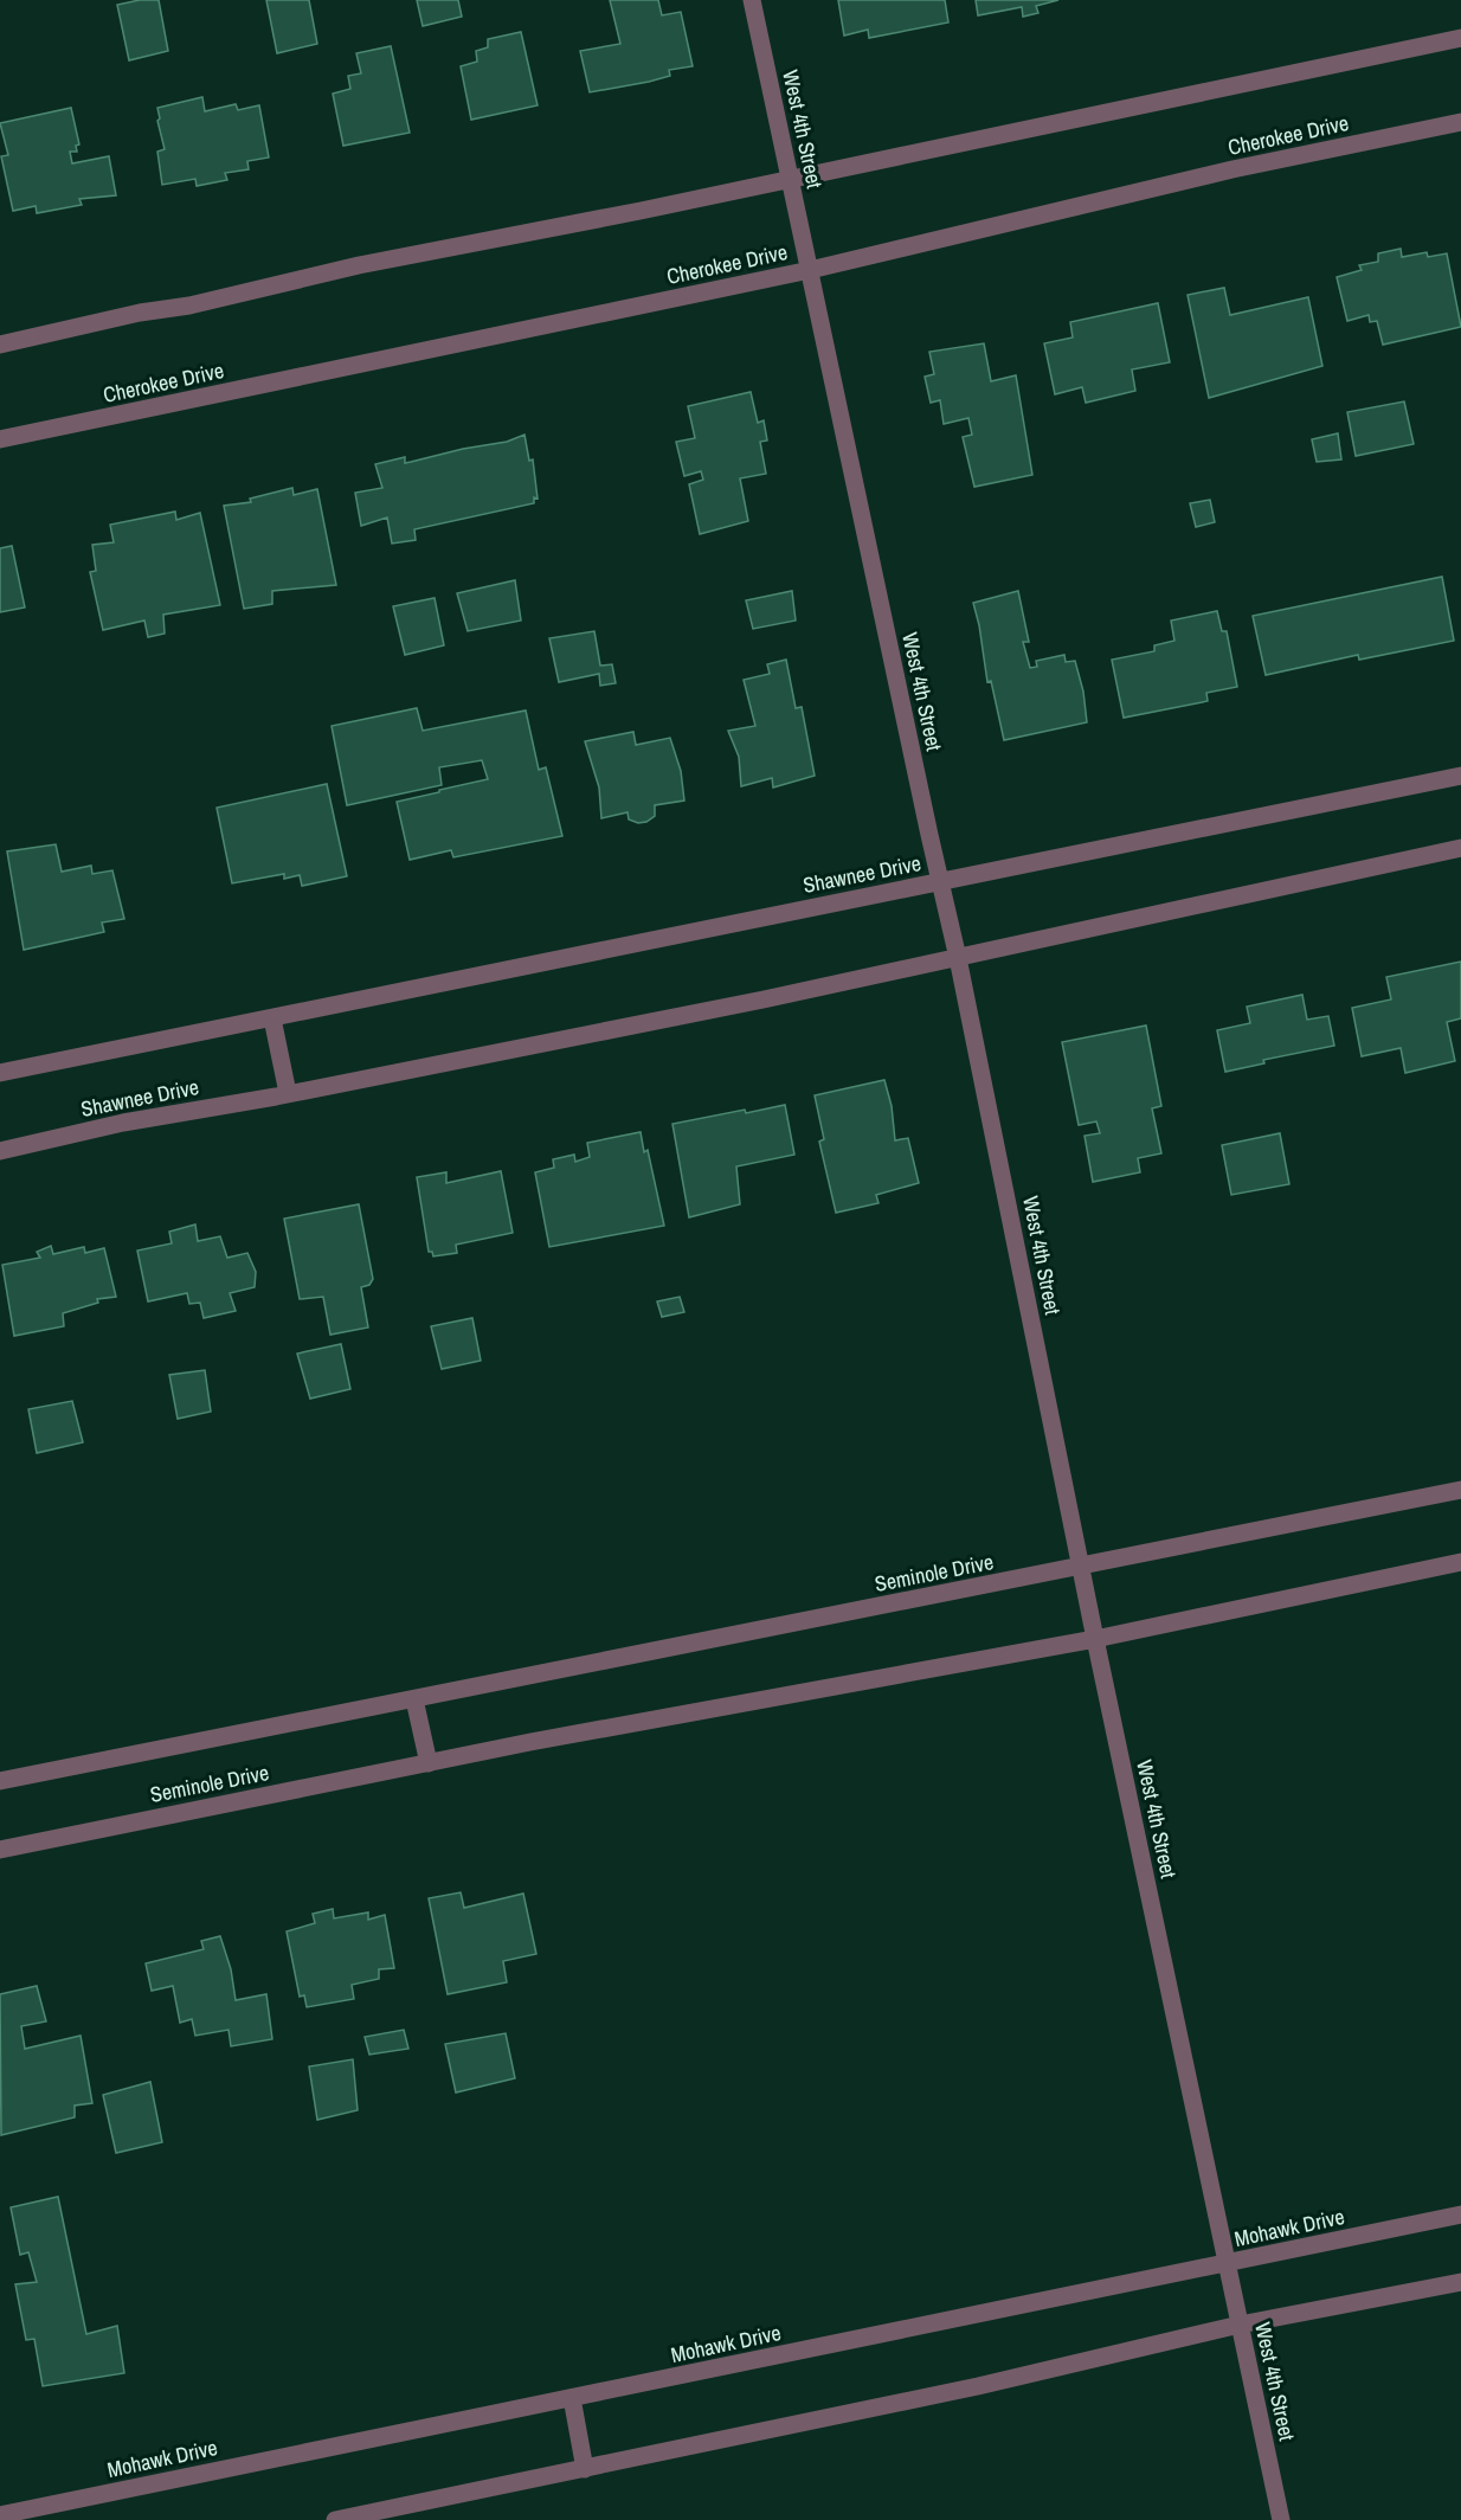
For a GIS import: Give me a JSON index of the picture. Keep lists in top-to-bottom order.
{
  "streets": {
    "street": [
      "West 4th Street",
      "Cherokee Drive",
      "Shawnee Drive",
      "Seminole Drive",
      "Mohawk Drive"
    ]
  },
  "crossings": [
    ["West 4th Street", "Cherokee Drive"],
    ["West 4th Street", "Shawnee Drive"],
    ["West 4th Street", "Seminole Drive"],
    ["West 4th Street", "Mohawk Drive"]
  ]
}
